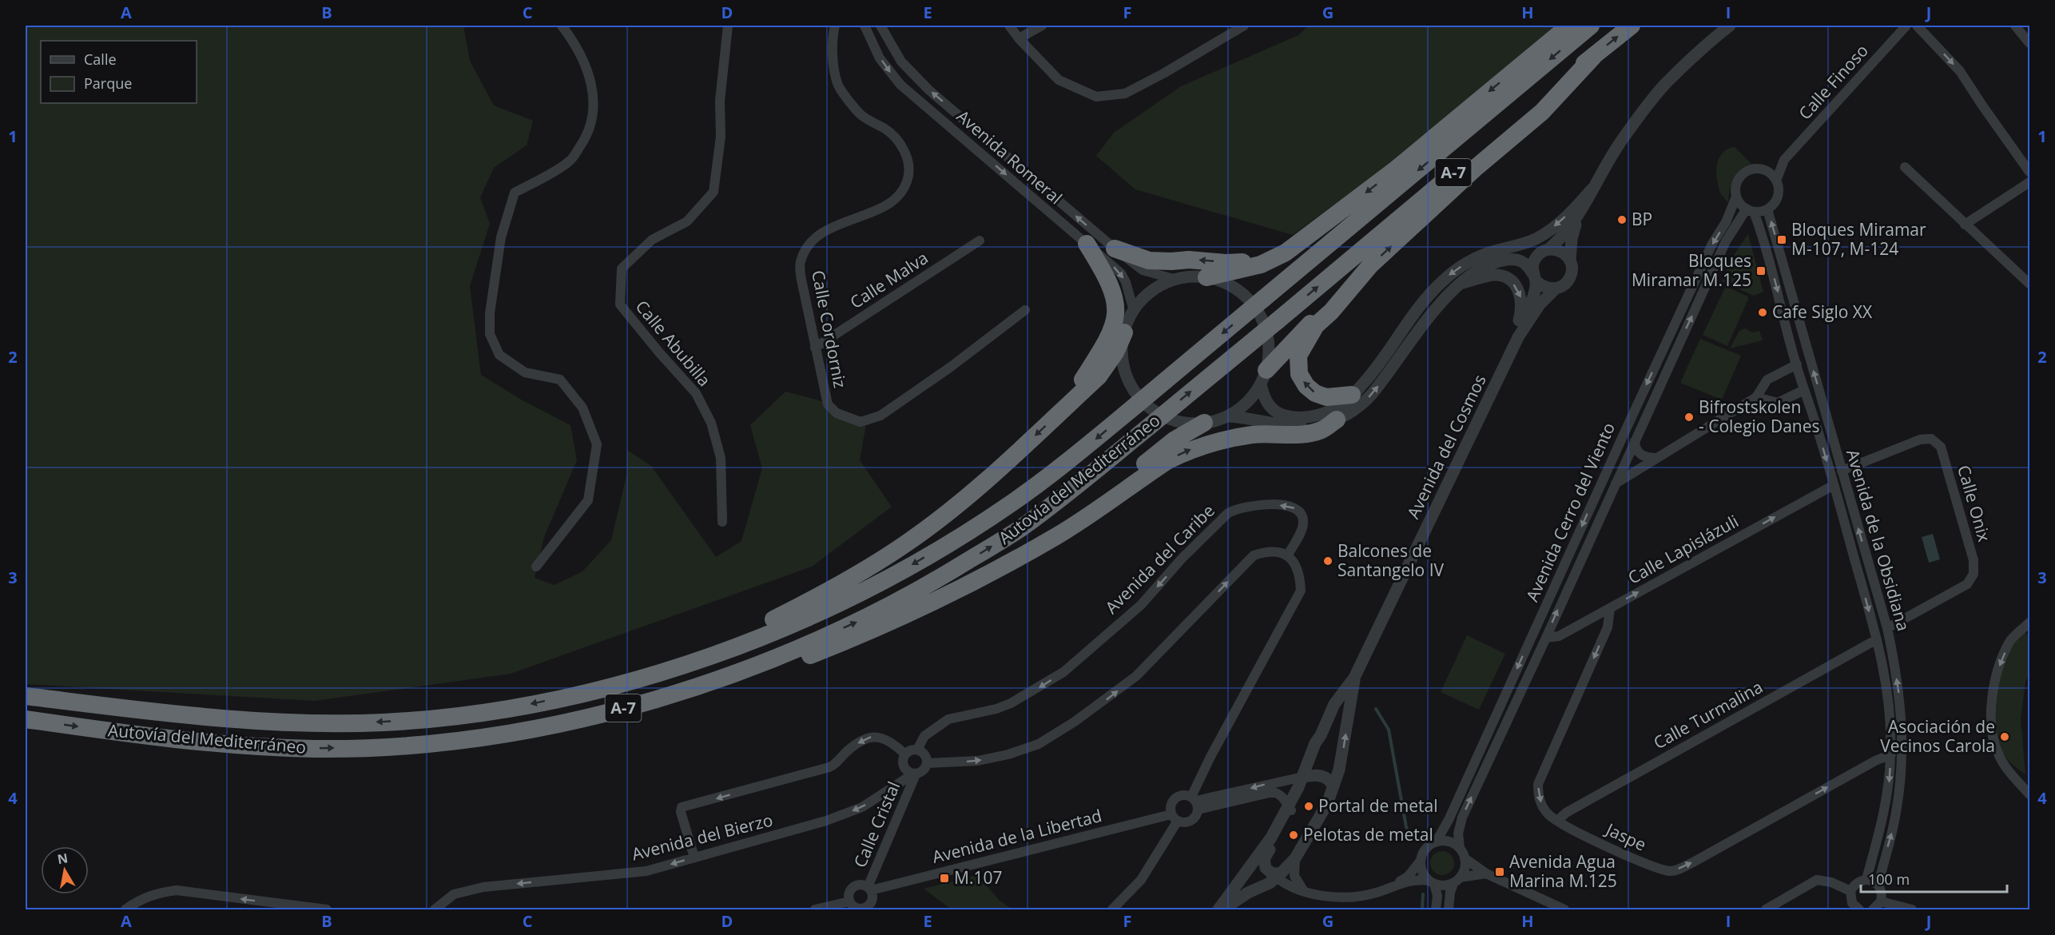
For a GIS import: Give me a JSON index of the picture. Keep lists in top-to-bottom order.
{
  "streets": {
    "highway": ["A-7", "Autovía del Mediterráneo"],
    "street": [
      "Calle Finoso",
      "Avenida Romeral",
      "Calle Malva",
      "Calle Cordorniz",
      "Calle Abubilla",
      "Avenida del Cosmos",
      "Calle Onix",
      "Avenida Cerro del Viento",
      "Avenida de la Obsidiana",
      "Calle Lapislázuli",
      "Avenida del Caribe",
      "Calle Turmalina",
      "Calle Cristal",
      "Avenida de la Libertad",
      "Avenida del Bierzo",
      "Jaspe"
    ]
  },
  "crossings": [
    ["Calle Finoso", "Avenida Cerro del Viento"],
    ["Calle Finoso", "Avenida de la Obsidiana"],
    ["Calle Malva", "Calle Cordorniz"],
    ["Calle Onix", "Avenida de la Obsidiana"],
    ["Avenida Cerro del Viento", "Avenida de la Obsidiana"],
    ["Avenida Cerro del Viento", "Calle Lapislázuli"],
    ["Avenida de la Obsidiana", "Calle Lapislázuli"],
    ["Avenida de la Obsidiana", "Calle Turmalina"],
    ["Avenida de la Obsidiana", "Jaspe"],
    ["Calle Lapislázuli", "Jaspe"],
    ["Avenida del Caribe", "Calle Cristal"],
    ["Avenida del Caribe", "Avenida del Bierzo"],
    ["Calle Turmalina", "Jaspe"],
    ["Calle Cristal", "Avenida de la Libertad"],
    ["Calle Cristal", "Avenida del Bierzo"]
  ],
  "one_way": ["Calle Lapislázuli", "Avenida del Bierzo"],
  "places": {
    "other": [
      "BP",
      "Cafe Siglo XX",
      "Bifrostskolen - Colegio Danes",
      "Balcones de Santangelo IV",
      "Asociación de Vecinos Carola",
      "Portal de metal",
      "Pelotas de metal"
    ],
    "transit": [
      "Bloques Miramar M-107, M-124",
      "Bloques Miramar M.125",
      "Avenida Agua Marina M.125",
      "M.107"
    ]
  },
  "legend": ["Calle", "Parque"],
  "scale_bar": "100 m",
  "north": "top",
  "grid": {
    "columns": [
      "A",
      "B",
      "C",
      "D",
      "E",
      "F",
      "G",
      "H",
      "I",
      "J"
    ],
    "rows": [
      "1",
      "2",
      "3",
      "4"
    ]
  }
}
